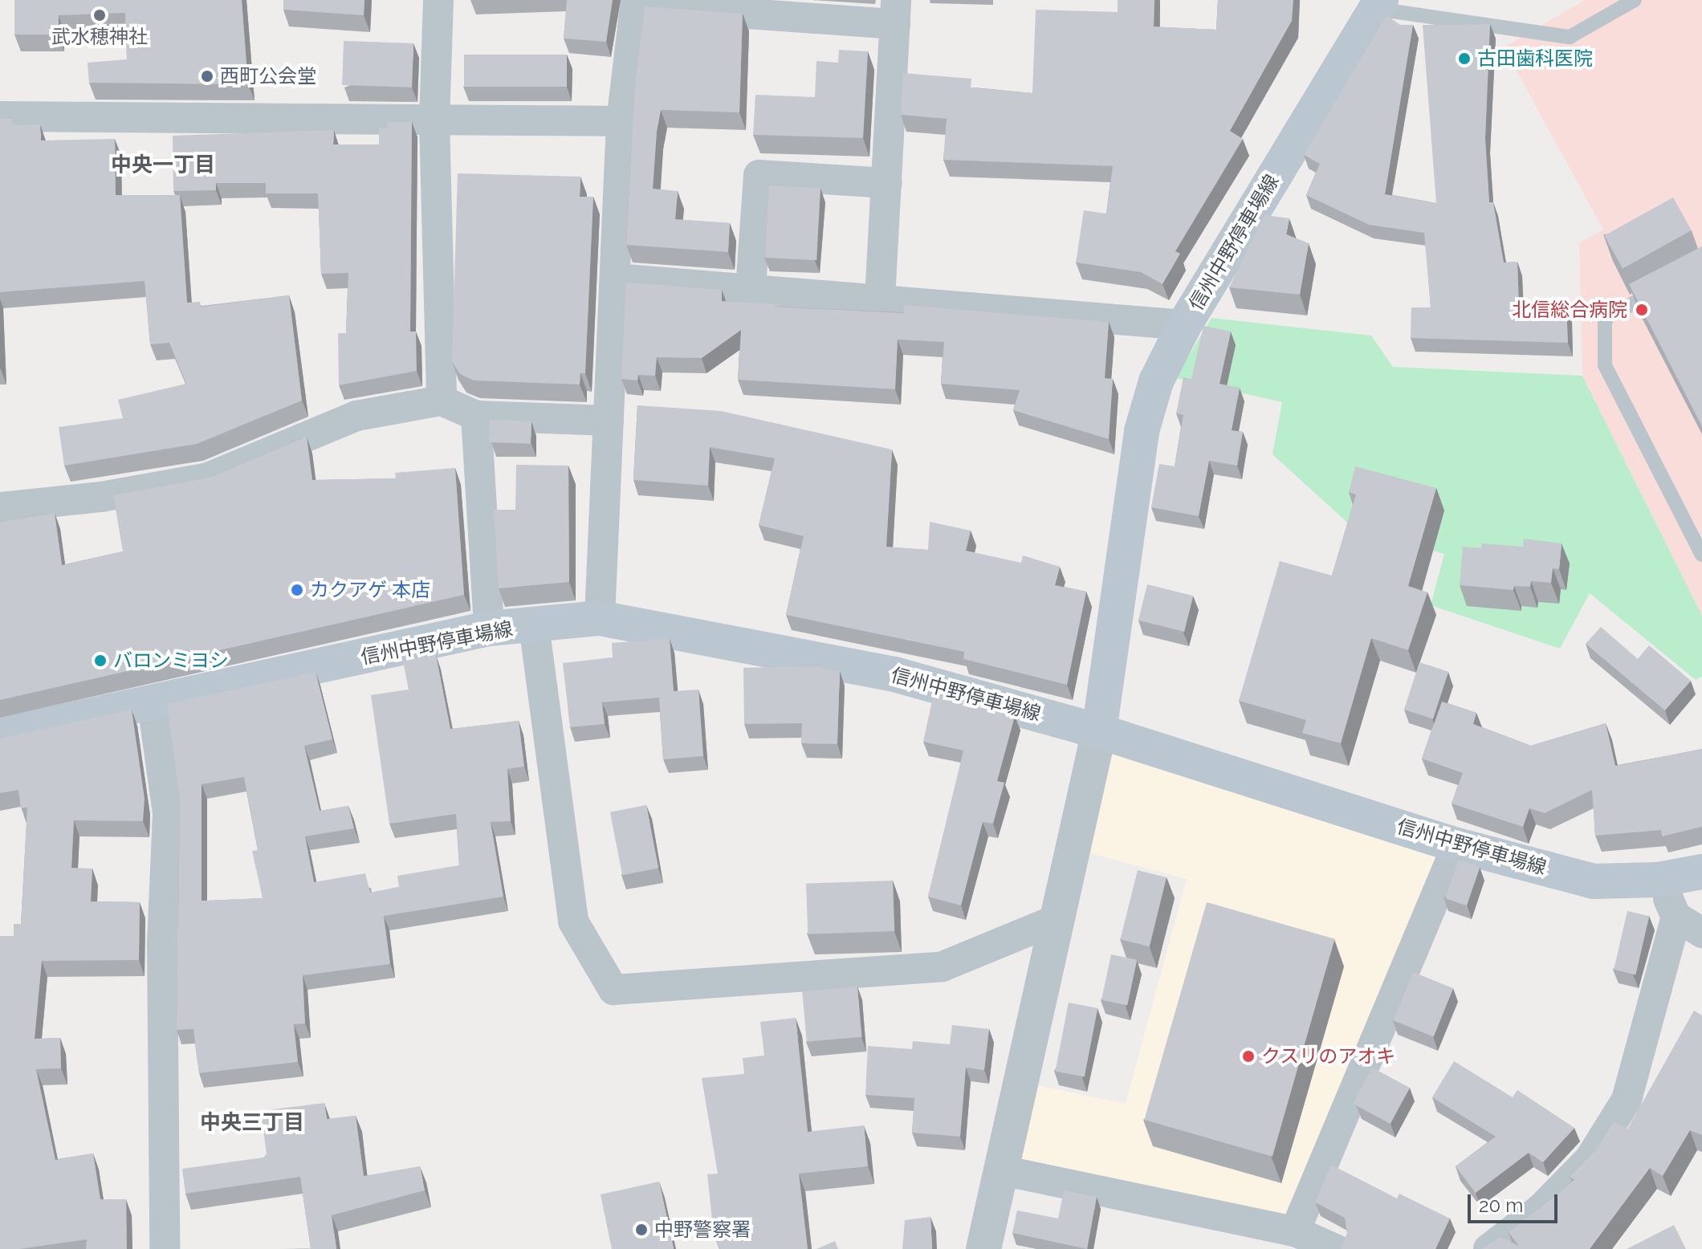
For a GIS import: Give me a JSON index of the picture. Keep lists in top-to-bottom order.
{
  "streets": {
    "main road": ["信州中野停車場線"]
  },
  "districts": ["中央一丁目", "中央三丁目"],
  "places": [
    "武水穂神社",
    "古田歯科医院",
    "西町公会堂",
    "北信総合病院",
    "カクアゲ 本店",
    "バロンミヨシ",
    "クスリのアオキ",
    "中野警察署"
  ],
  "scale_bar": "20 m"
}
